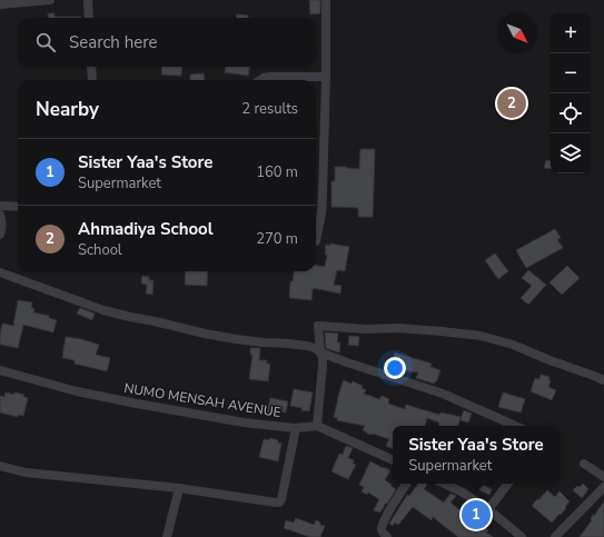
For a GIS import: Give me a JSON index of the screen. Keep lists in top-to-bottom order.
{
  "streets": {
    "street": ["NUMO MENSAH AVENUE"]
  },
  "north": "bottom right",
  "page": {
    "map_buttons": ["+", "−"],
    "search": "Search here",
    "heading": ["Nearby", "2 results"],
    "pins": ["2", "1"],
    "list": [
      {
        "mark": "1",
        "name": "Sister Yaa's Store",
        "note": "Supermarket",
        "value": "160 m"
      },
      {
        "mark": "2",
        "name": "Ahmadiya School",
        "note": "School",
        "value": "270 m"
      }
    ],
    "popup": ["Sister Yaa's Store", "Supermarket"]
  }
}
